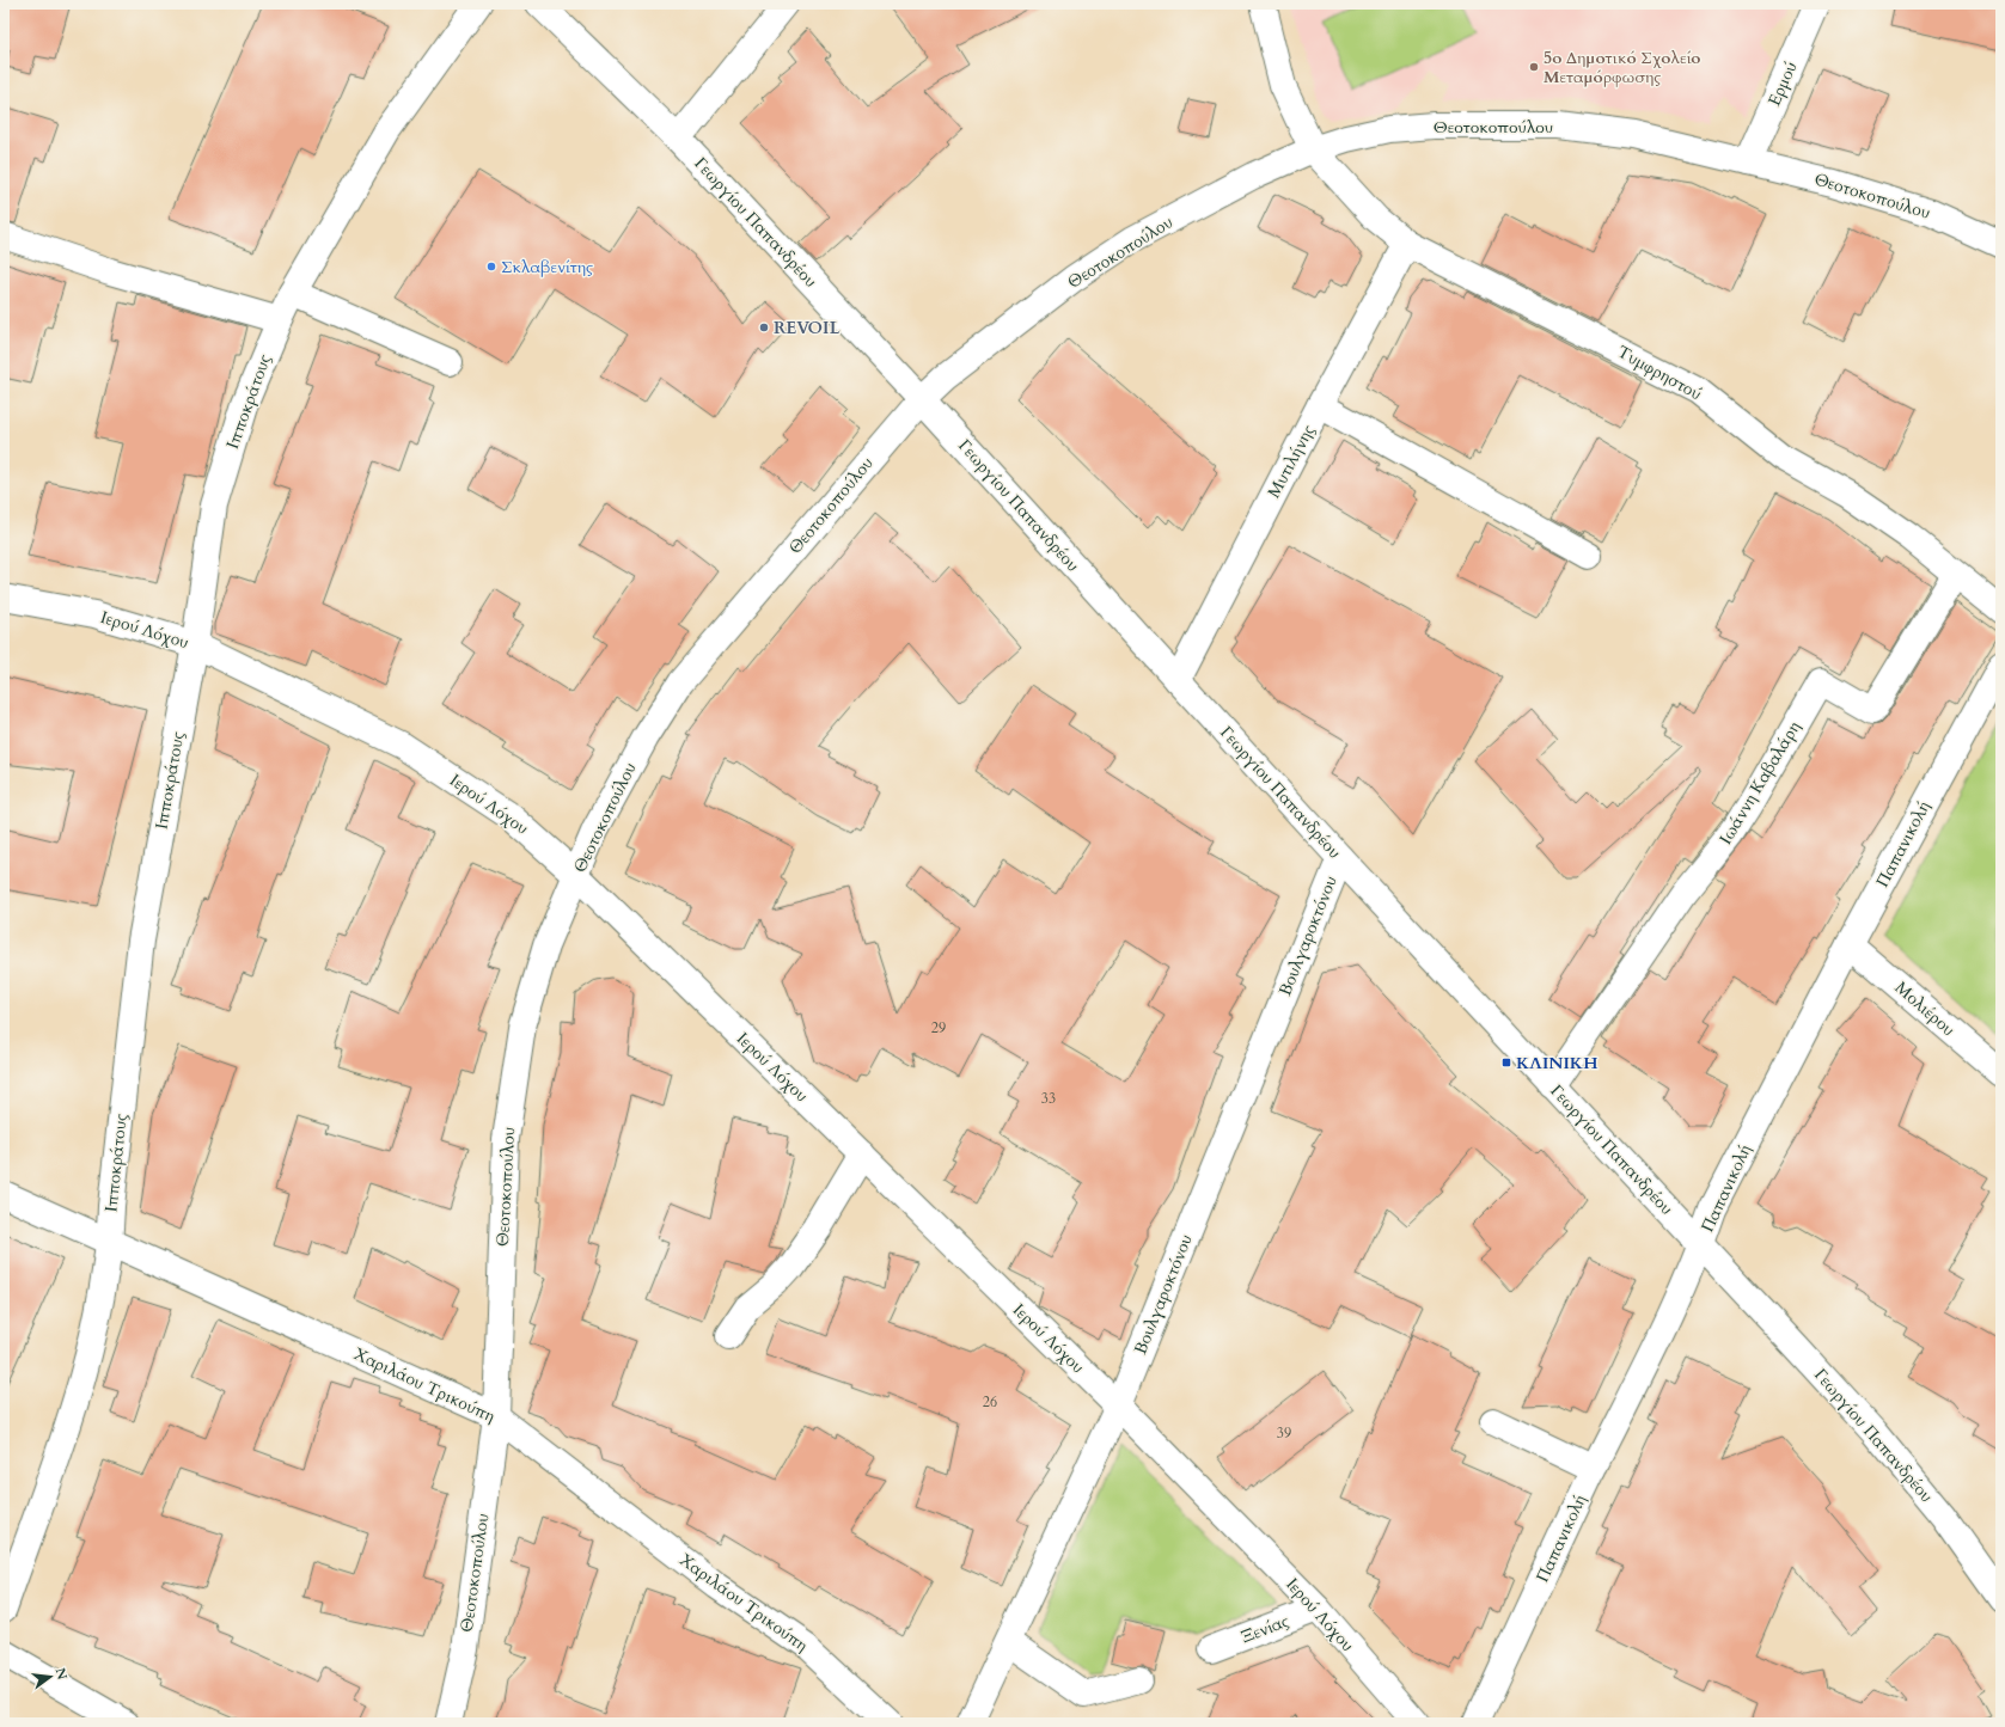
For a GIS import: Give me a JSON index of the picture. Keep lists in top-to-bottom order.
{
  "streets": {
    "street": [
      "Ερμού",
      "Θεοτοκοπούλου",
      "Γεωργίου Παπανδρέου",
      "Τυμφρηστού",
      "Ιπποκράτους",
      "Μυτιλήνης",
      "Ιερού Λόχου",
      "Ιωάννη Καβαλάρη",
      "Παπανικολή",
      "Βουλγαροκτόνου",
      "Μολιέρου",
      "Χαριλάου Τρικούπη",
      "Ξενίας"
    ]
  },
  "crossings": [
    ["Ερμού", "Θεοτοκοπούλου"],
    ["Θεοτοκοπούλου", "Γεωργίου Παπανδρέου"],
    ["Θεοτοκοπούλου", "Τυμφρηστού"],
    ["Θεοτοκοπούλου", "Ιερού Λόχου"],
    ["Θεοτοκοπούλου", "Χαριλάου Τρικούπη"],
    ["Γεωργίου Παπανδρέου", "Μυτιλήνης"],
    ["Γεωργίου Παπανδρέου", "Ιωάννη Καβαλάρη"],
    ["Γεωργίου Παπανδρέου", "Παπανικολή"],
    ["Γεωργίου Παπανδρέου", "Βουλγαροκτόνου"],
    ["Τυμφρηστού", "Μυτιλήνης"],
    ["Τυμφρηστού", "Ιωάννη Καβαλάρη"],
    ["Ιπποκράτους", "Ιερού Λόχου"],
    ["Ιπποκράτους", "Χαριλάου Τρικούπη"],
    ["Ιερού Λόχου", "Βουλγαροκτόνου"],
    ["Ιερού Λόχου", "Ξενίας"],
    ["Παπανικολή", "Μολιέρου"]
  ],
  "places": {
    "other": ["5ο Δημοτικό Σχολείο Μεταμόρφωσης", "Σκλαβενίτης", "REVOIL"],
    "transit": ["ΚΛΙΝΙΚΗ"]
  },
  "house_numbers": [
    "29",
    "33",
    "26",
    "39"
  ],
  "north": "right"
}
